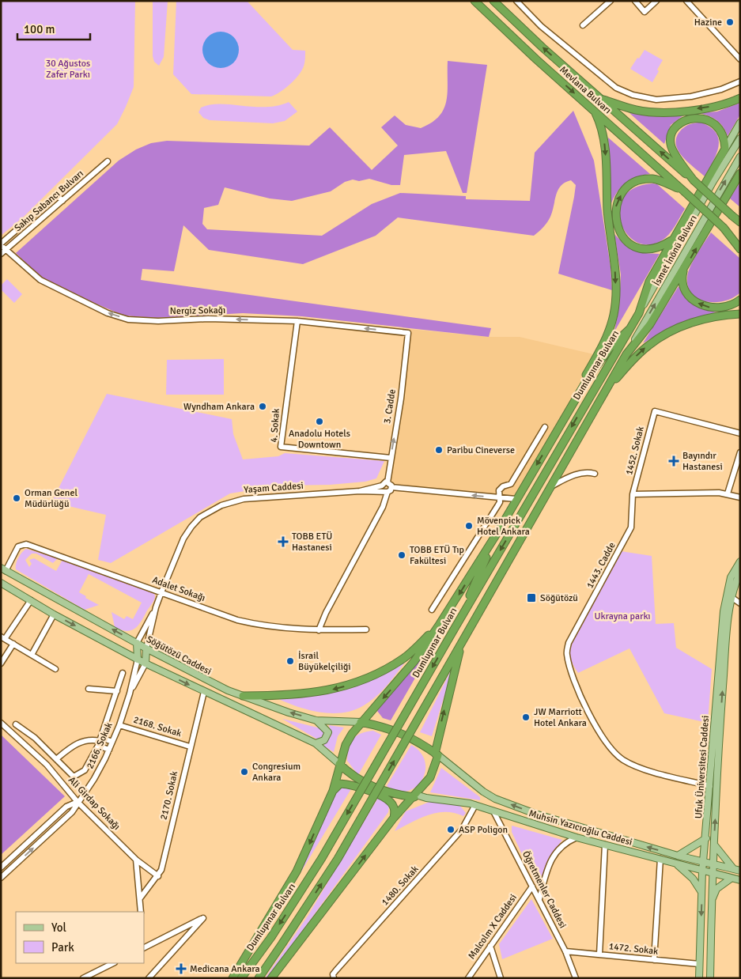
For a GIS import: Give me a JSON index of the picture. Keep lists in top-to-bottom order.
{
  "streets": {
    "highway": ["Mevlana Bulvarı", "Dumlupınar Bulvarı"],
    "main road": [
      "İsmet İnönü Bulvarı",
      "Söğütözü Caddesi",
      "Ufuk Üniversitesi Caddesi",
      "Muhsin Yazıcıoğlu Caddesi"
    ],
    "street": [
      "Sakıp Sabancı Bulvarı",
      "Nergiz Sokağı",
      "3. Cadde",
      "4. Sokak",
      "1452. Sokak",
      "Yaşam Caddesi",
      "1443. Cadde",
      "Adalet Sokağı",
      "2168. Sokak",
      "2166. Sokak",
      "2170. Sokak",
      "Ali Girdap Sokağı",
      "1480. Sokak",
      "Öğretmenler Caddesi",
      "Malcolm X Caddesi",
      "1472. Sokak"
    ]
  },
  "crossings": [
    ["Sakıp Sabancı Bulvarı", "Nergiz Sokağı"],
    ["İsmet İnönü Bulvarı", "Dumlupınar Bulvarı"],
    ["Nergiz Sokağı", "3. Cadde"],
    ["Nergiz Sokağı", "4. Sokak"],
    ["Dumlupınar Bulvarı", "Söğütözü Caddesi"],
    ["Dumlupınar Bulvarı", "Muhsin Yazıcıoğlu Caddesi"],
    ["3. Cadde", "4. Sokak"],
    ["3. Cadde", "Yaşam Caddesi"],
    ["1452. Sokak", "1443. Cadde"],
    ["Yaşam Caddesi", "Adalet Sokağı"],
    ["Yaşam Caddesi", "Söğütözü Caddesi"],
    ["1443. Cadde", "Ufuk Üniversitesi Caddesi"],
    ["Adalet Sokağı", "Söğütözü Caddesi"],
    ["Söğütözü Caddesi", "2166. Sokak"],
    ["Söğütözü Caddesi", "2170. Sokak"],
    ["Söğütözü Caddesi", "Muhsin Yazıcıoğlu Caddesi"],
    ["2168. Sokak", "2166. Sokak"],
    ["2168. Sokak", "2170. Sokak"],
    ["2166. Sokak", "Ali Girdap Sokağı"],
    ["Ufuk Üniversitesi Caddesi", "Muhsin Yazıcıoğlu Caddesi"],
    ["Ufuk Üniversitesi Caddesi", "1472. Sokak"],
    ["2170. Sokak", "Ali Girdap Sokağı"],
    ["Muhsin Yazıcıoğlu Caddesi", "1480. Sokak"],
    ["Muhsin Yazıcıoğlu Caddesi", "Öğretmenler Caddesi"],
    ["Öğretmenler Caddesi", "Malcolm X Caddesi"],
    ["Öğretmenler Caddesi", "1472. Sokak"]
  ],
  "one_way": ["Nergiz Sokağı", "3. Cadde"],
  "parks": ["30 Ağustos Zafer Parkı", "Ukrayna parkı"],
  "places": {
    "other": [
      "Hazine",
      "Wyndham Ankara",
      "Anadolu Hotels Downtown",
      "Paribu Cineverse",
      "Orman Genel Müdürlüğü",
      "Mövenpick Hotel Ankara",
      "TOBB ETÜ Tıp Fakültesi",
      "İsrail Büyükelçiliği",
      "JW Marriott Hotel Ankara",
      "Congresium Ankara",
      "ASP Poligon"
    ],
    "health": ["Bayındır Hastanesi", "TOBB ETÜ Hastanesi", "Medicana Ankara"],
    "transit": ["Söğütözü"]
  },
  "legend": ["Yol", "Park"],
  "scale_bar": "100 m"
}
